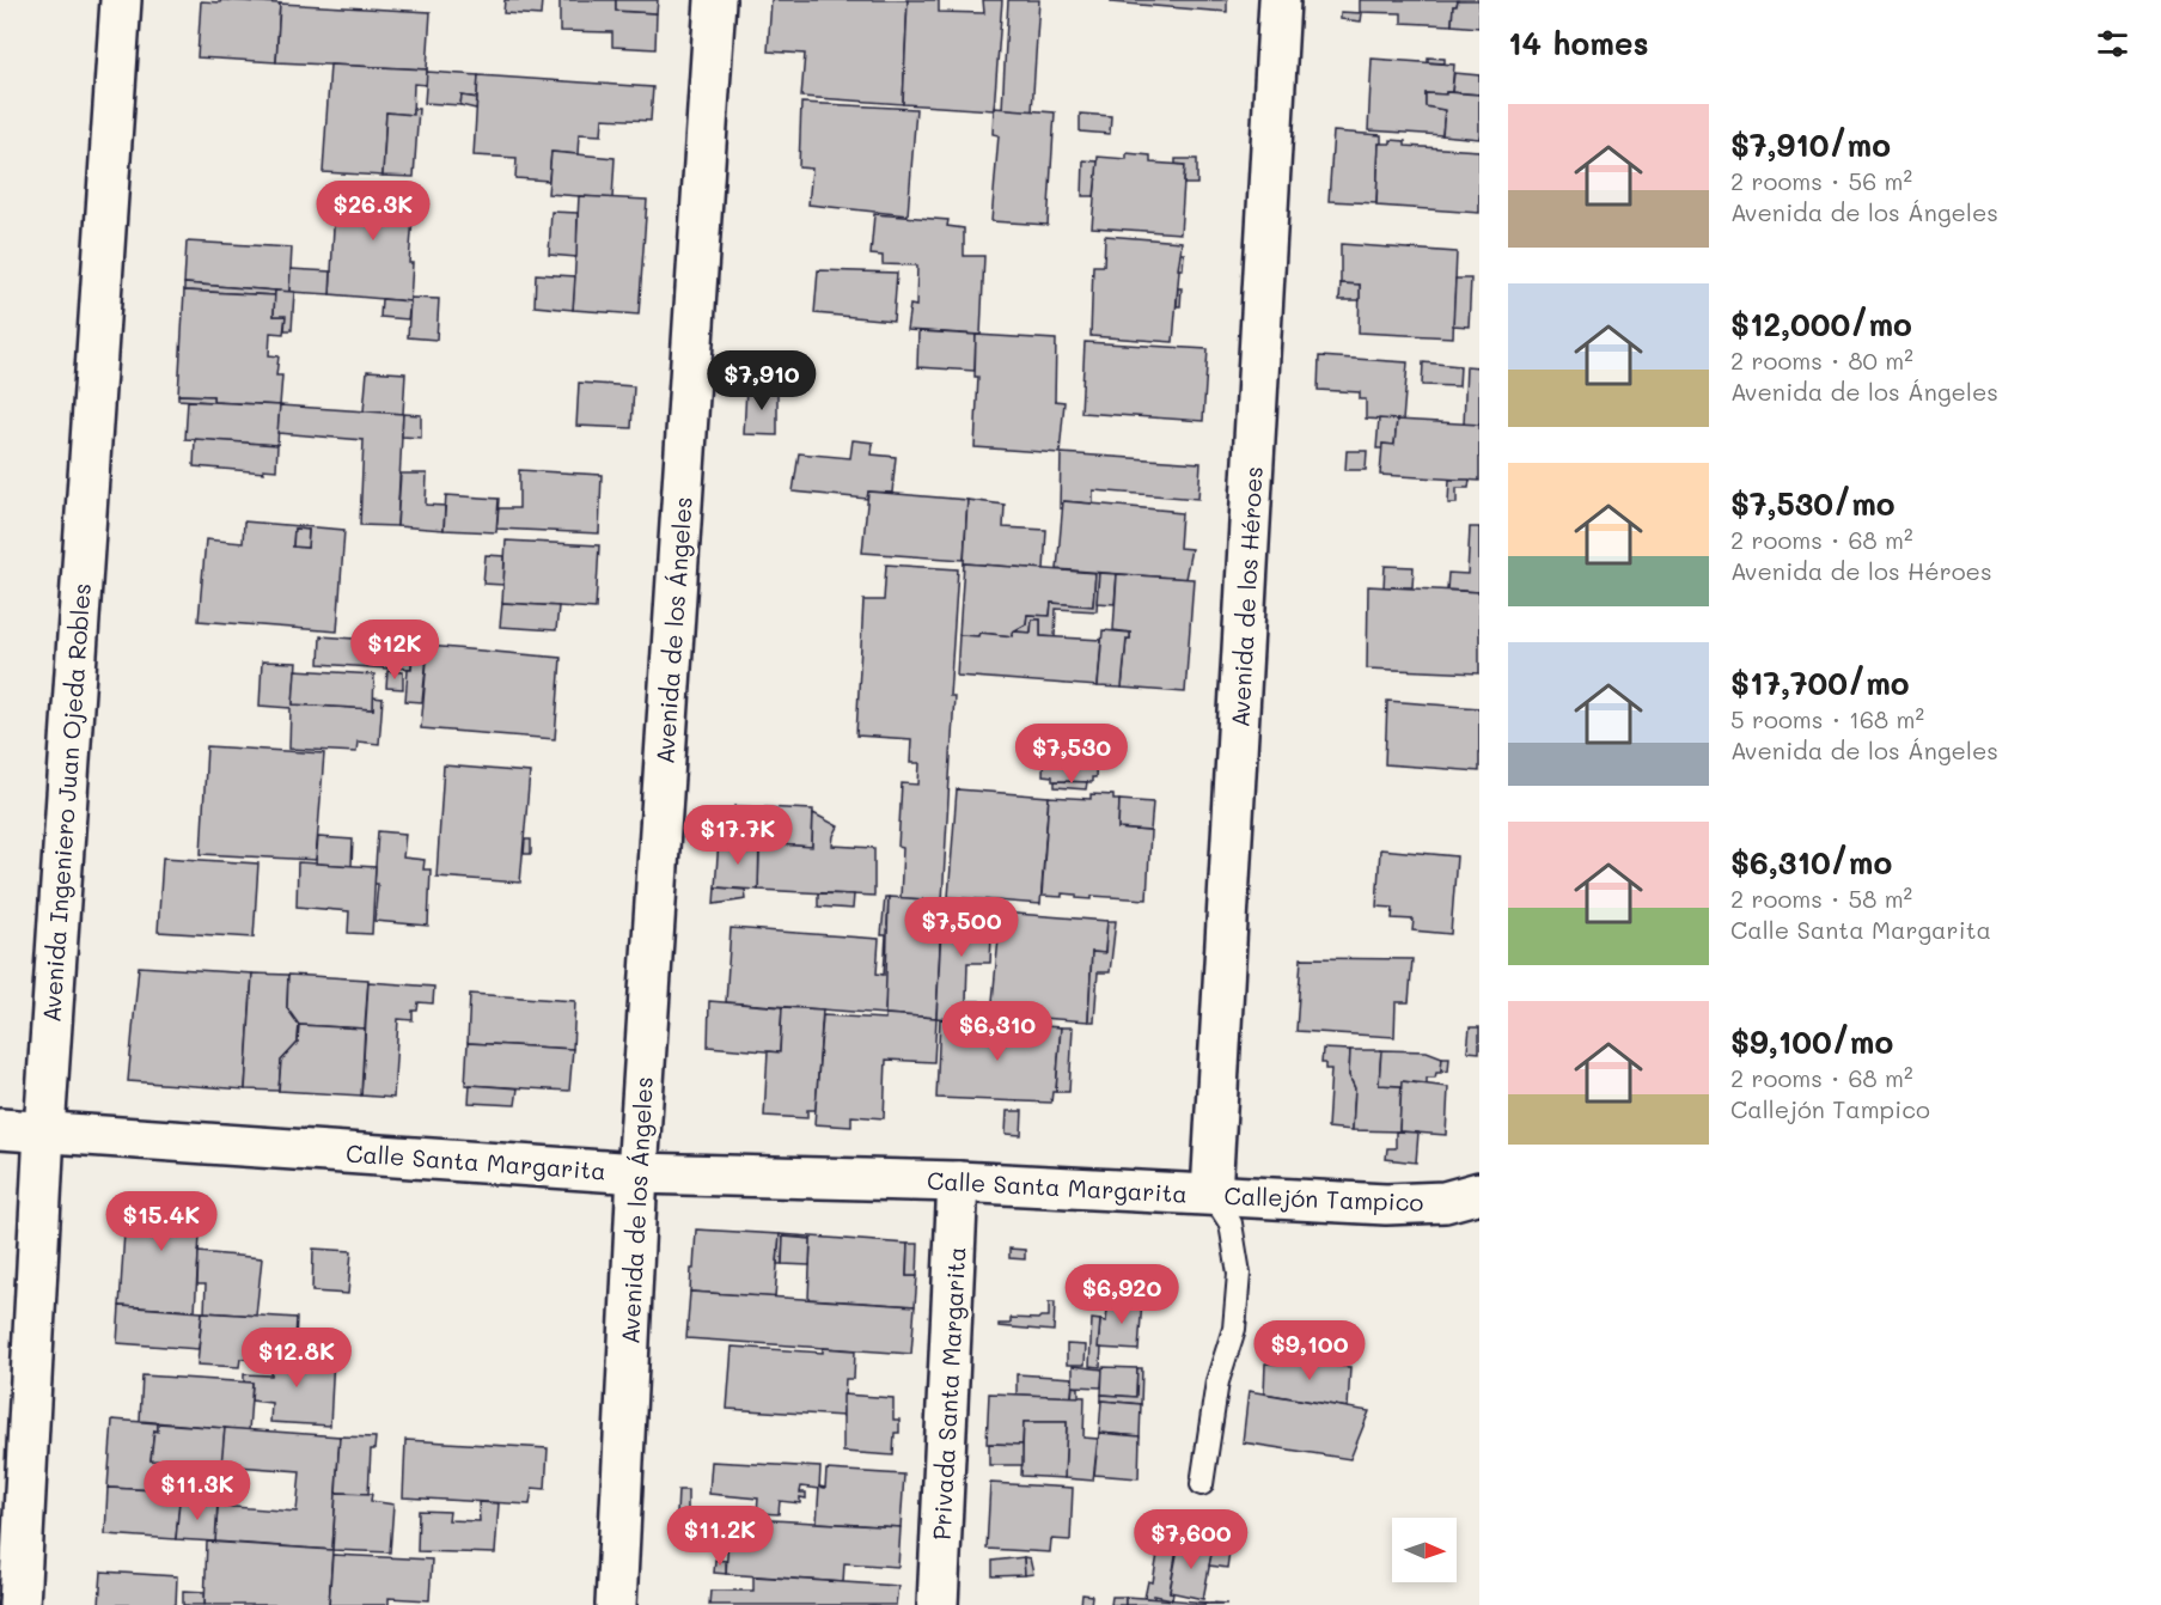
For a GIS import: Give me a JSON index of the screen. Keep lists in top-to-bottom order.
{
  "streets": {
    "street": [
      "Avenida de los Héroes",
      "Avenida de los Ángeles",
      "Avenida Ingeniero Juan Ojeda Robles",
      "Calle Santa Margarita",
      "Callejón Tampico",
      "Privada Santa Margarita"
    ]
  },
  "crossings": [
    ["Avenida de los Héroes", "Calle Santa Margarita"],
    ["Avenida de los Héroes", "Callejón Tampico"],
    ["Avenida de los Ángeles", "Calle Santa Margarita"],
    ["Avenida Ingeniero Juan Ojeda Robles", "Calle Santa Margarita"],
    ["Calle Santa Margarita", "Callejón Tampico"],
    ["Calle Santa Margarita", "Privada Santa Margarita"]
  ],
  "north": "right",
  "page": {
    "heading": "14 homes",
    "list": [
      {
        "name": "$7,910/mo",
        "note": "2 rooms · 56 m² · Avenida de los Ángeles"
      },
      {
        "name": "$12,000/mo",
        "note": "2 rooms · 80 m² · Avenida de los Ángeles"
      },
      {
        "name": "$7,530/mo",
        "note": "2 rooms · 68 m² · Avenida de los Héroes"
      },
      {
        "name": "$17,700/mo",
        "note": "5 rooms · 168 m² · Avenida de los Ángeles"
      },
      {
        "name": "$6,310/mo",
        "note": "2 rooms · 58 m² · Calle Santa Margarita"
      },
      {
        "name": "$9,100/mo",
        "note": "2 rooms · 68 m² · Callejón Tampico"
      }
    ],
    "price": [
      "$26.3K",
      "$7,910",
      "$12K",
      "$7,530",
      "$17.7K",
      "$7,500",
      "$6,310",
      "$15.4K",
      "$6,920",
      "$9,100",
      "$12.8K",
      "$11.3K",
      "$11.2K",
      "$7,600"
    ]
  }
}
